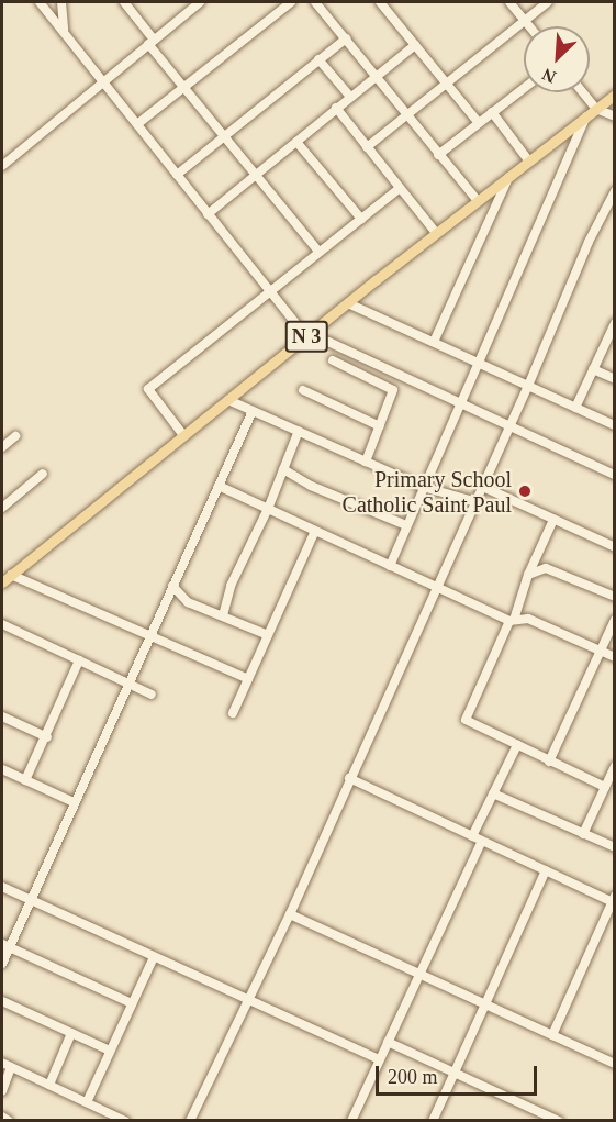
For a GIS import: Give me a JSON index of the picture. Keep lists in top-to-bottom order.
{
  "streets": {
    "main road": ["N 3"]
  },
  "places": ["Primary School Catholic Saint Paul"],
  "scale_bar": "200 m",
  "north": "bottom left"
}
